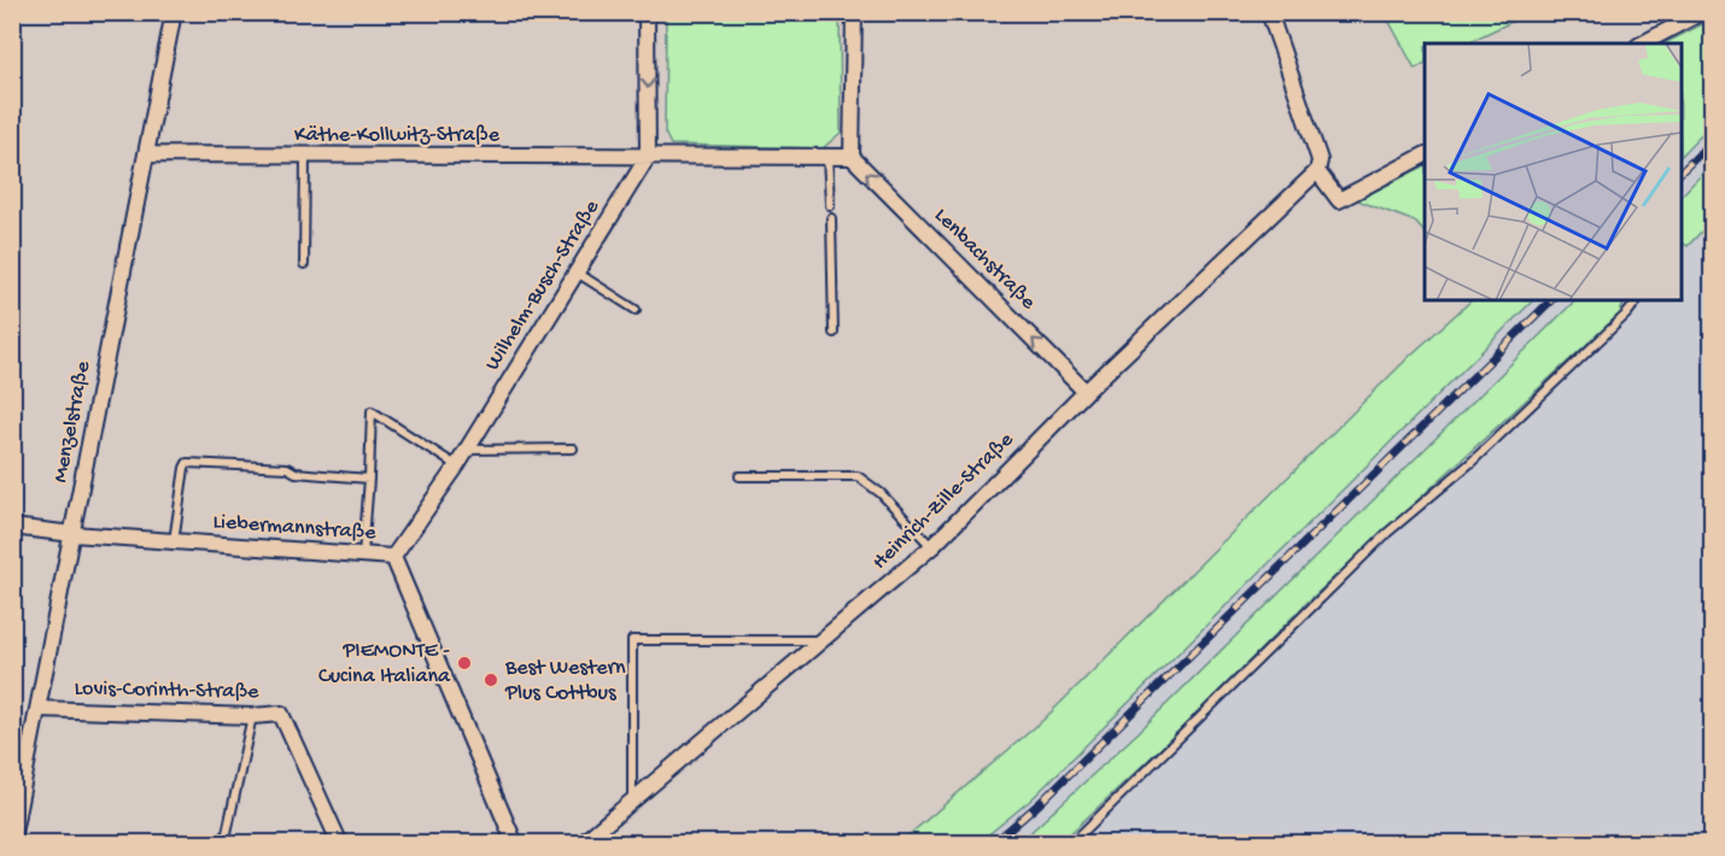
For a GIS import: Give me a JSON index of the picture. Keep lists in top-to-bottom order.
{
  "streets": {
    "street": [
      "Käthe-Kollwitz-Straße",
      "Lenbachstraße",
      "Wilhelm-Busch-Straße",
      "Menzelstraße",
      "Heinrich-Zille-Straße",
      "Liebermannstraße",
      "Lovis-Corinth-Straße"
    ]
  },
  "crossings": [
    ["Käthe-Kollwitz-Straße", "Wilhelm-Busch-Straße"],
    ["Käthe-Kollwitz-Straße", "Menzelstraße"],
    ["Lenbachstraße", "Heinrich-Zille-Straße"],
    ["Wilhelm-Busch-Straße", "Liebermannstraße"],
    ["Menzelstraße", "Liebermannstraße"],
    ["Menzelstraße", "Lovis-Corinth-Straße"]
  ],
  "one_way": ["Lenbachstraße"],
  "places": ["PIEMONTE - Cucina Italiana", "Best Western Plus Cottbus"]
}
